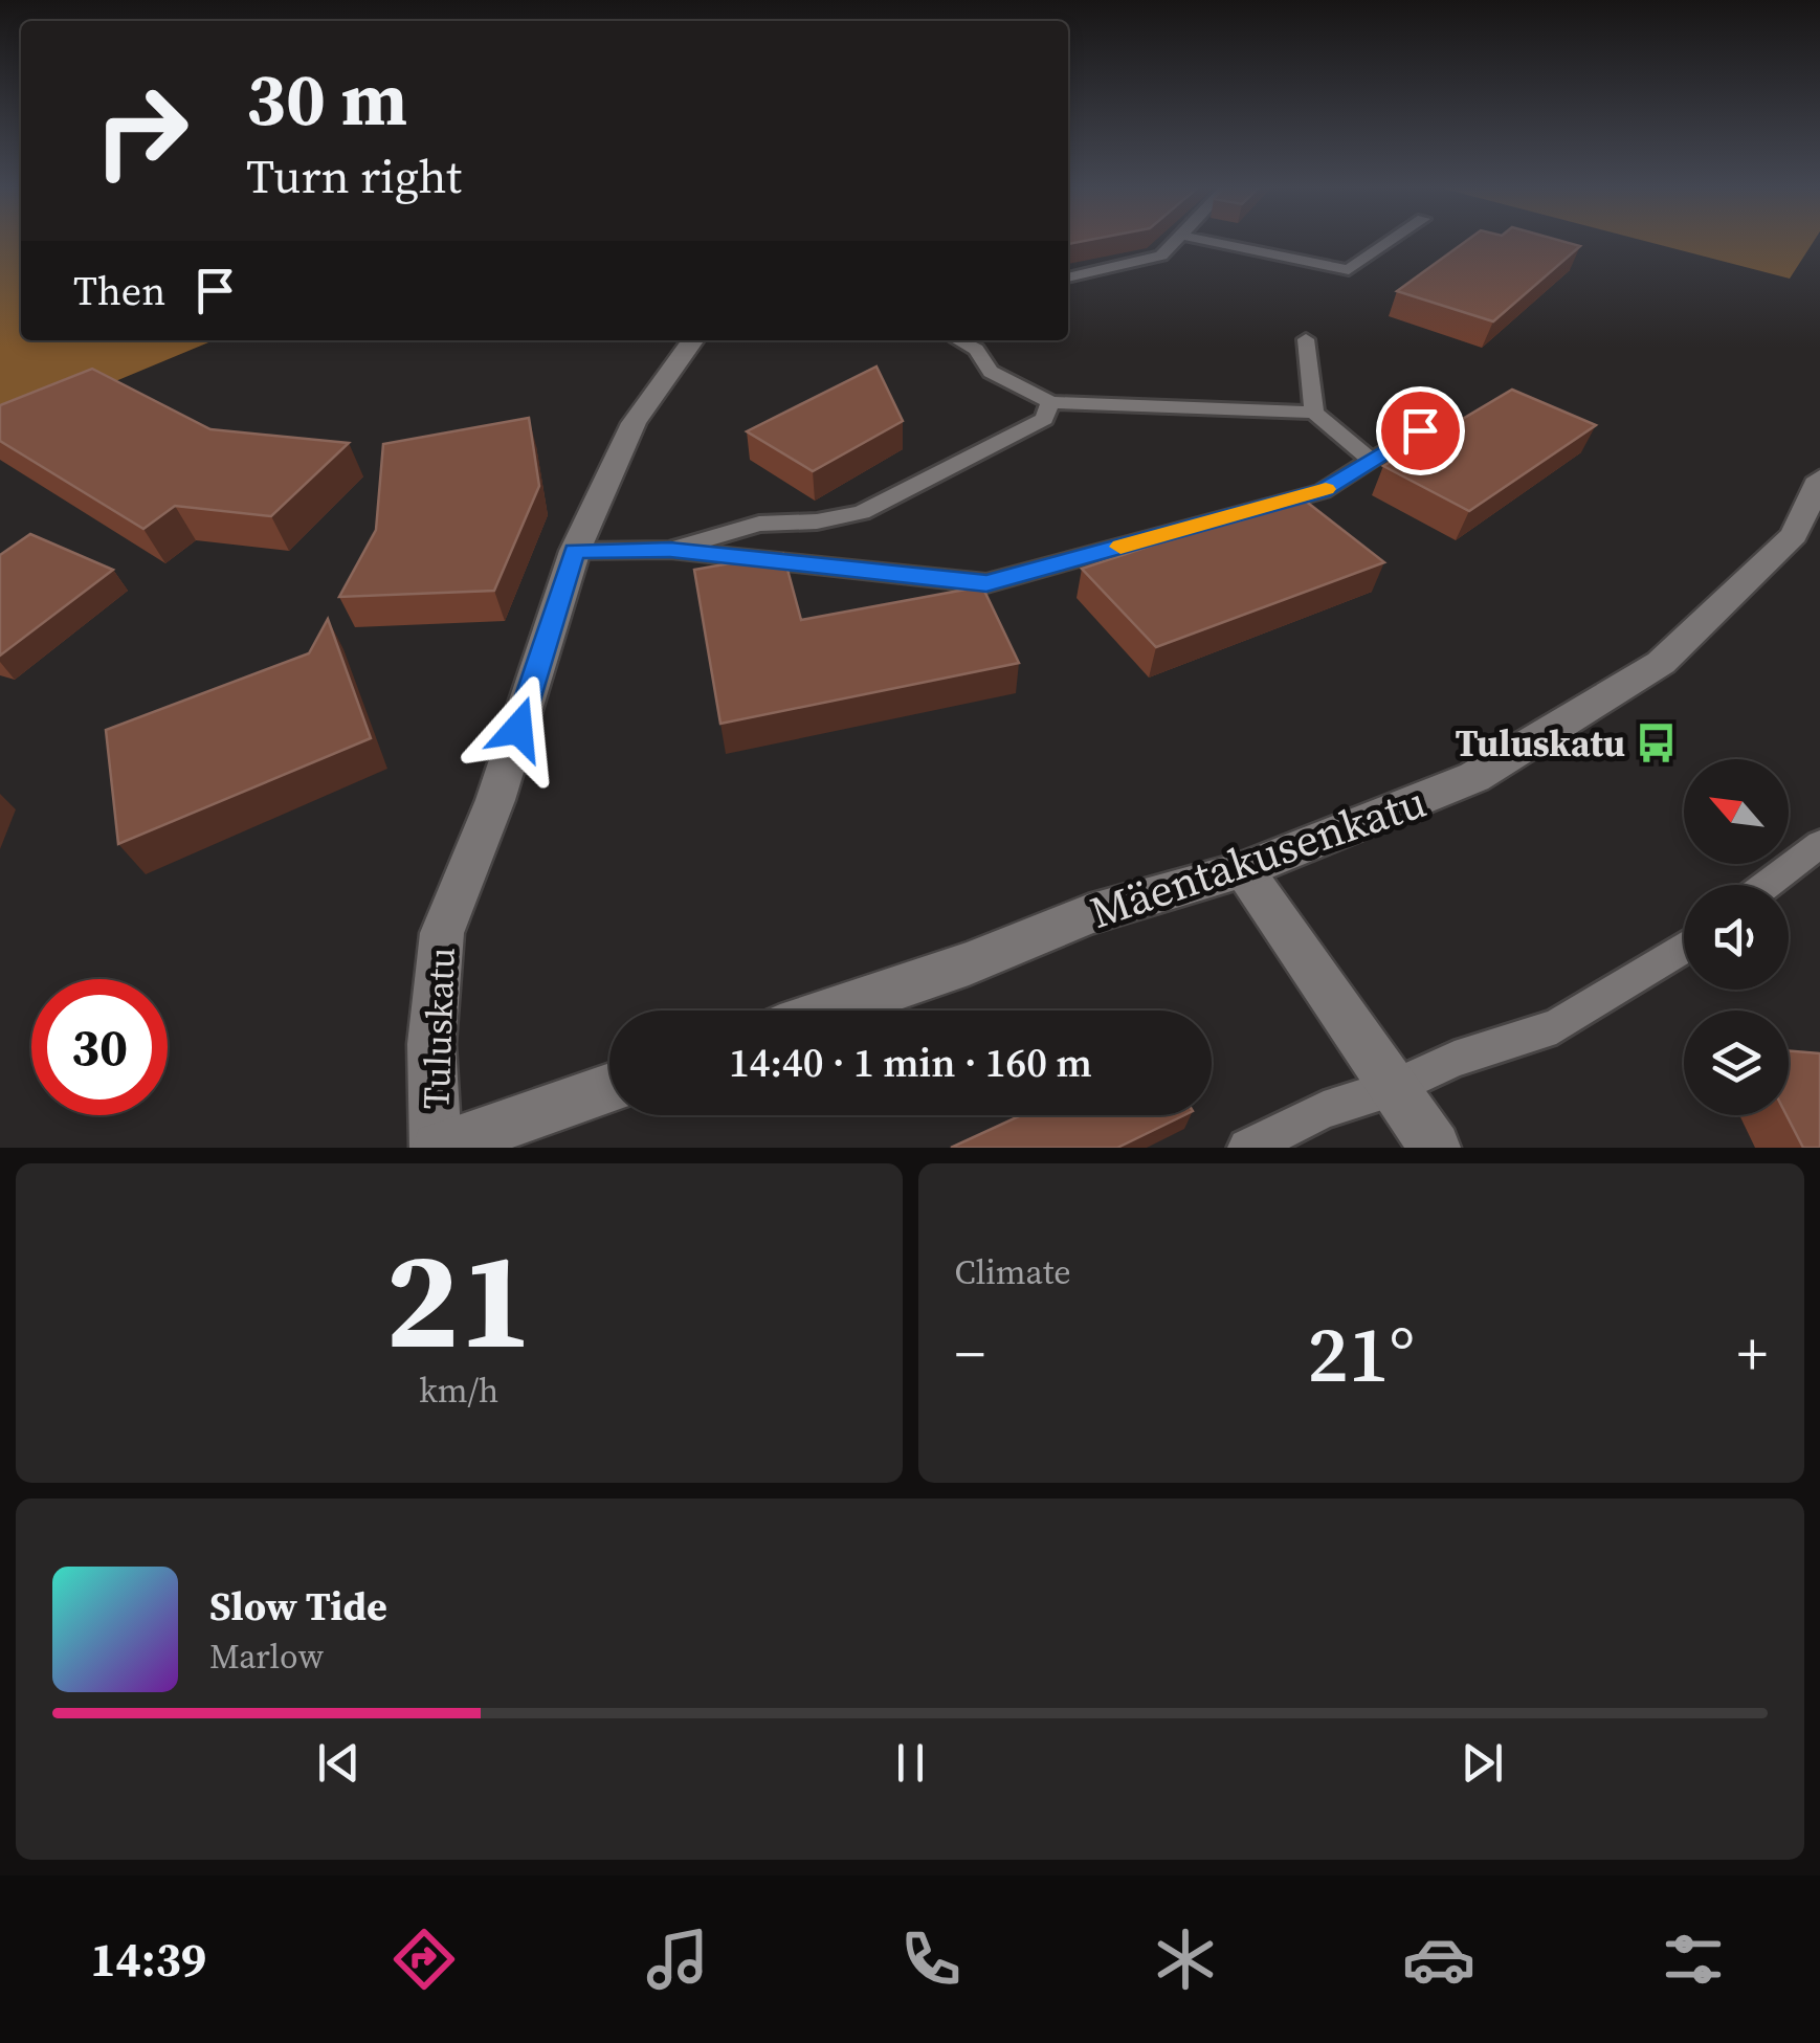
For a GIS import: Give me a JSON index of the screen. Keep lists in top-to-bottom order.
{
  "streets": {
    "main road": ["Mäentakusenkatu", "Tuluskatu"]
  },
  "places": {
    "bus stop": ["Tuluskatu"]
  },
  "north": "top left",
  "page": {
    "turn": ["30 m", "Turn right"],
    "then": "Then",
    "limit": "30",
    "trip": "14:40 · 1 min · 160 m",
    "tile": [
      ["21", "km/h"],
      "Climate"
    ],
    "heat": ["−", "21°", "+"],
    "song": ["Slow Tide", "Marlow"],
    "tabs": "14:39"
  }
}
